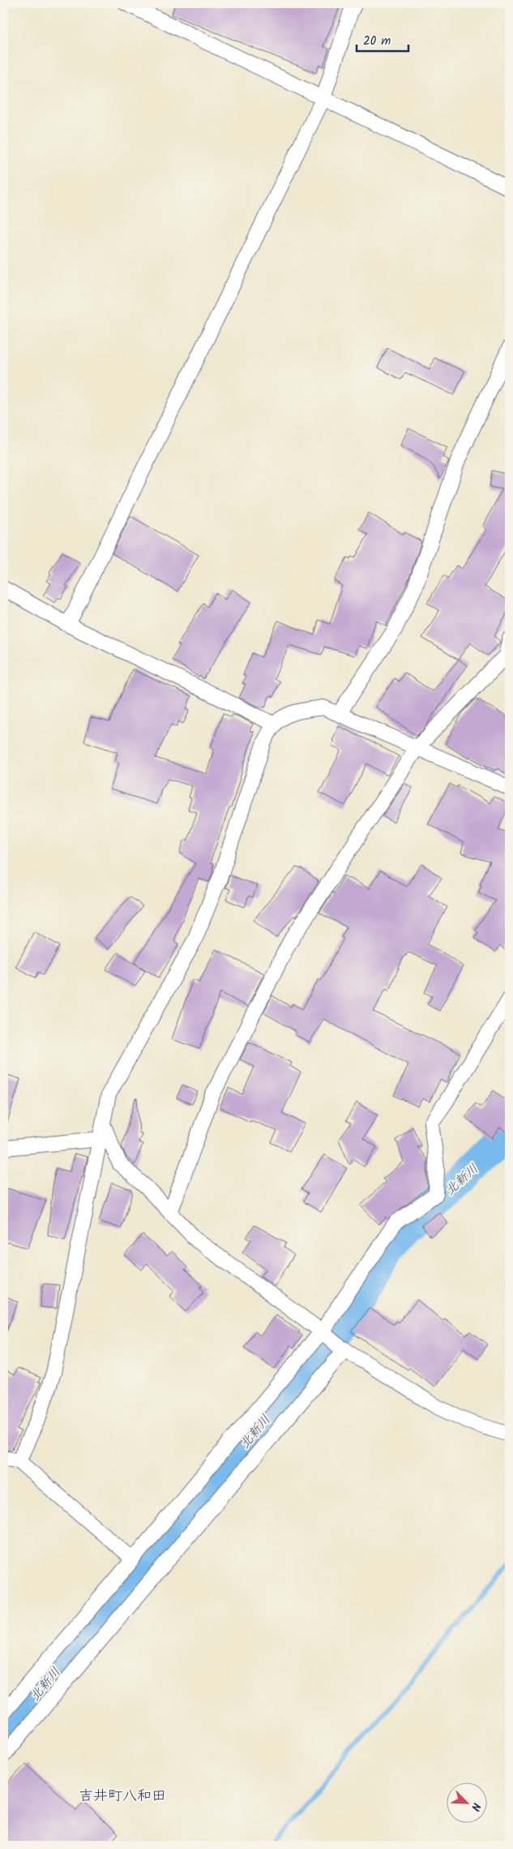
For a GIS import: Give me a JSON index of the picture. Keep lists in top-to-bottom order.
{
  "districts": ["吉井町八和田"],
  "water": ["北新川"],
  "scale_bar": "20 m",
  "north": "bottom right"
}
